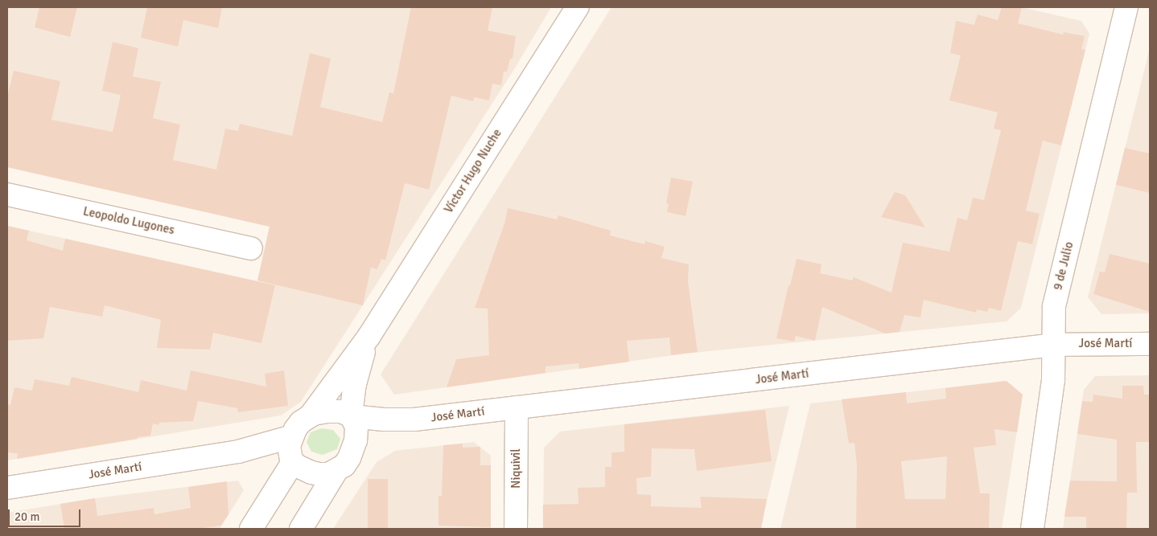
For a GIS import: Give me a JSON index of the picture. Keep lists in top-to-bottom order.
{
  "streets": {
    "street": [
      "Víctor Hugo Nuche",
      "Leopoldo Lugones",
      "9 de Julio",
      "José Martí",
      "Niquivil"
    ]
  },
  "crossings": [
    ["Víctor Hugo Nuche", "José Martí"],
    ["9 de Julio", "José Martí"],
    ["José Martí", "Niquivil"]
  ],
  "scale_bar": "20 m"
}
